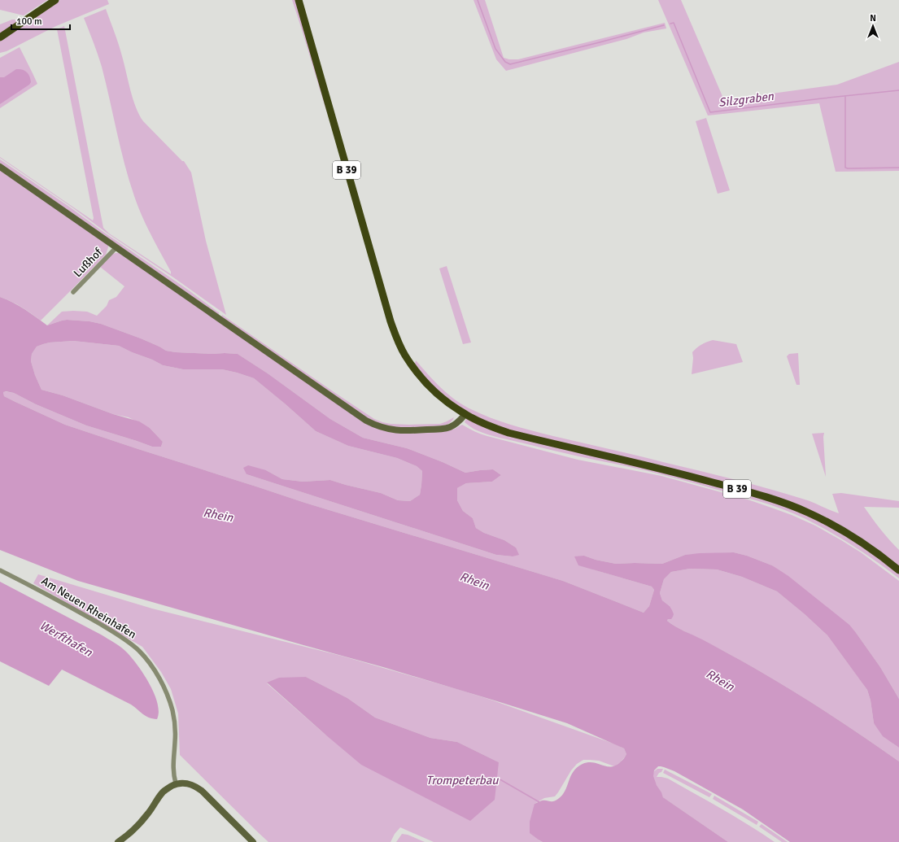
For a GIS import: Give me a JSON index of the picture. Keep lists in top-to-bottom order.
{
  "streets": {
    "main road": ["B 39"],
    "street": ["Lußhof", "Am Neuen Rheinhafen"]
  },
  "water": [
    "Silzgraben",
    "Rhein",
    "Werfthafen",
    "Trompeterbau"
  ],
  "scale_bar": "100 m",
  "north": "top"
}
